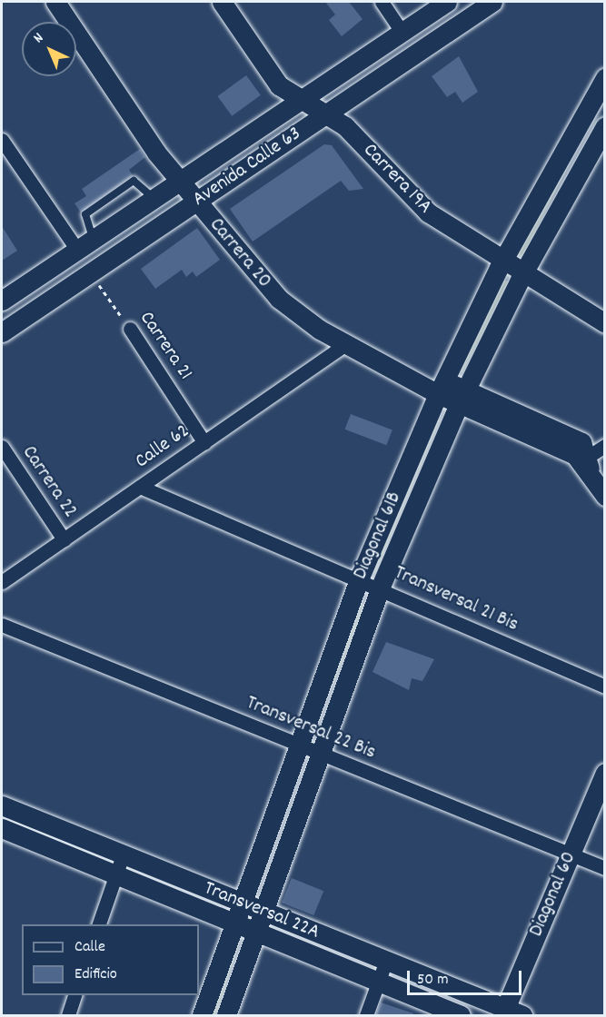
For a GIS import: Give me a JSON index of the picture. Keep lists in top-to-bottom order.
{
  "streets": {
    "street": [
      "Avenida Calle 63",
      "Carrera 19A",
      "Carrera 20",
      "Carrera 21",
      "Calle 62",
      "Carrera 22",
      "Diagonal 61B",
      "Transversal 21 Bis",
      "Transversal 22 Bis",
      "Diagonal 60",
      "Transversal 22A"
    ]
  },
  "crossings": [
    ["Avenida Calle 63", "Carrera 19A"],
    ["Avenida Calle 63", "Carrera 20"],
    ["Avenida Calle 63", "Carrera 21"],
    ["Carrera 19A", "Diagonal 61B"],
    ["Carrera 20", "Calle 62"],
    ["Carrera 20", "Diagonal 61B"],
    ["Carrera 21", "Calle 62"],
    ["Calle 62", "Carrera 22"],
    ["Calle 62", "Transversal 21 Bis"],
    ["Diagonal 61B", "Transversal 21 Bis"],
    ["Diagonal 61B", "Transversal 22 Bis"],
    ["Diagonal 61B", "Transversal 22A"],
    ["Transversal 22 Bis", "Diagonal 60"],
    ["Diagonal 60", "Transversal 22A"]
  ],
  "legend": ["Calle", "Edificio"],
  "scale_bar": "50 m",
  "north": "top left"
}
